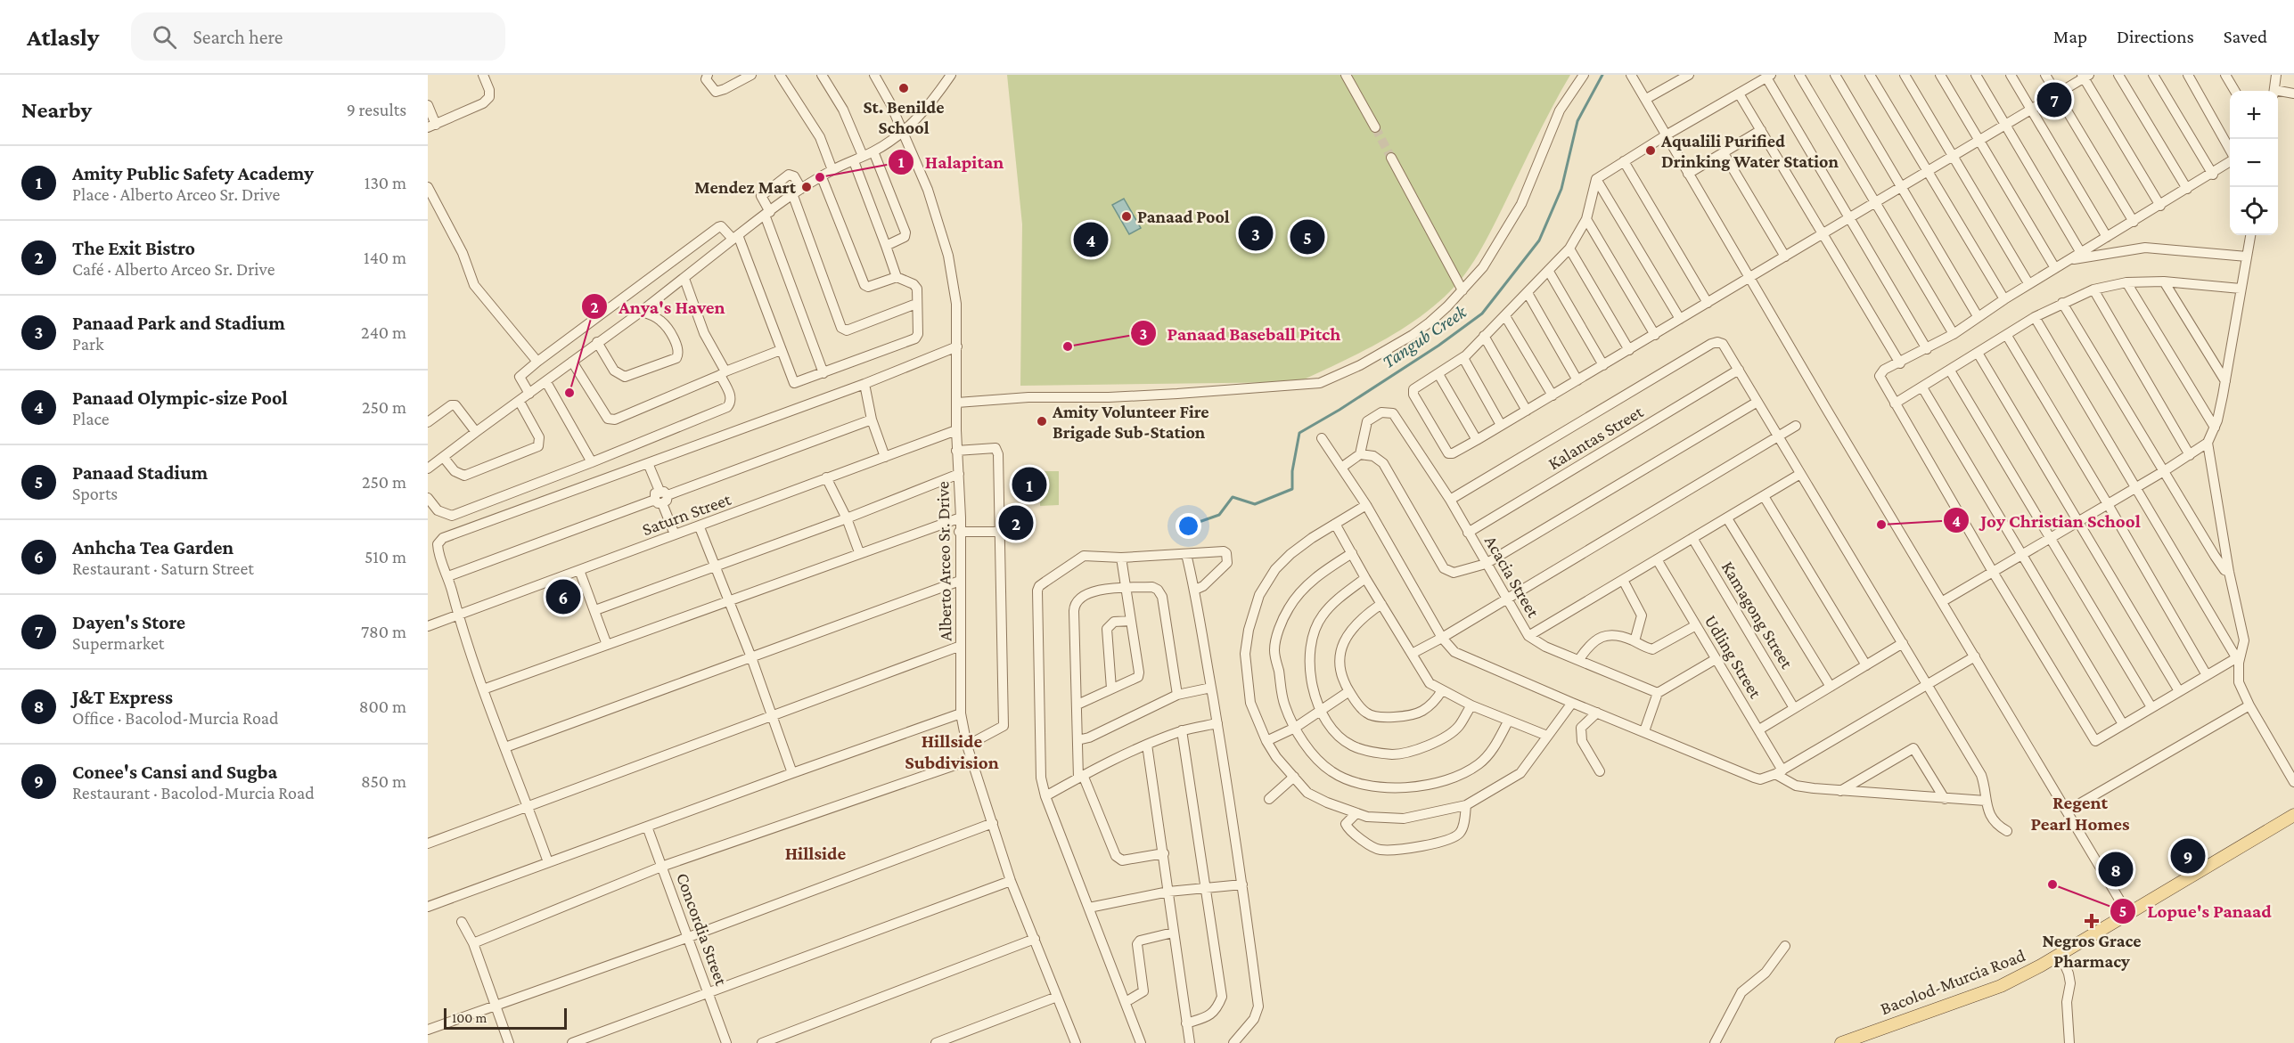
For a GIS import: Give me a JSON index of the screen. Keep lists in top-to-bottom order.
{
  "streets": {
    "main road": ["Bacolod-Murcia Road"],
    "street": [
      "Kalantas Street",
      "Saturn Street",
      "Alberto Arceo Sr. Drive",
      "Acacia Street",
      "Kamagong Street",
      "Udling Street",
      "Concordia Street"
    ]
  },
  "crossings": [
    ["Kalantas Street", "Acacia Street"],
    ["Saturn Street", "Alberto Arceo Sr. Drive"]
  ],
  "districts": ["Hillside Subdivision", "Regent Pearl Homes", "Hillside"],
  "water": ["Tangub Creek"],
  "places": {
    "other": [
      "St. Benilde School",
      "Aqualili Purified Drinking Water Station",
      "Halapitan",
      "Mendez Mart",
      "Panaad Pool",
      "Panaad Baseball Pitch",
      "Anya's Haven",
      "Amity Volunteer Fire Brigade Sub-Station",
      "Joy Christian School",
      "Lopue's Panaad"
    ],
    "health": ["Negros Grace Pharmacy"]
  },
  "scale_bar": "100 m",
  "page": {
    "header": "Atlasly",
    "search": "Search here",
    "nav": ["Map", "Directions", "Saved"],
    "heading": ["Nearby", "9 results"],
    "pins": [
      "7",
      "3",
      "5",
      "4",
      "1",
      "2",
      "6",
      "9",
      "8"
    ],
    "map_buttons": ["+", "−"],
    "list": [
      {
        "mark": "1",
        "name": "Amity Public Safety Academy",
        "note": "Place · Alberto Arceo Sr. Drive",
        "value": "130 m"
      },
      {
        "mark": "2",
        "name": "The Exit Bistro",
        "note": "Café · Alberto Arceo Sr. Drive",
        "value": "140 m"
      },
      {
        "mark": "3",
        "name": "Panaad Park and Stadium",
        "note": "Park",
        "value": "240 m"
      },
      {
        "mark": "4",
        "name": "Panaad Olympic-size Pool",
        "note": "Place",
        "value": "250 m"
      },
      {
        "mark": "5",
        "name": "Panaad Stadium",
        "note": "Sports",
        "value": "250 m"
      },
      {
        "mark": "6",
        "name": "Anhcha Tea Garden",
        "note": "Restaurant · Saturn Street",
        "value": "510 m"
      },
      {
        "mark": "7",
        "name": "Dayen's Store",
        "note": "Supermarket",
        "value": "780 m"
      },
      {
        "mark": "8",
        "name": "J&T Express",
        "note": "Office · Bacolod-Murcia Road",
        "value": "800 m"
      },
      {
        "mark": "9",
        "name": "Conee's Cansi and Sugba",
        "note": "Restaurant · Bacolod-Murcia Road",
        "value": "850 m"
      }
    ],
    "scale": "100 m"
  }
}
